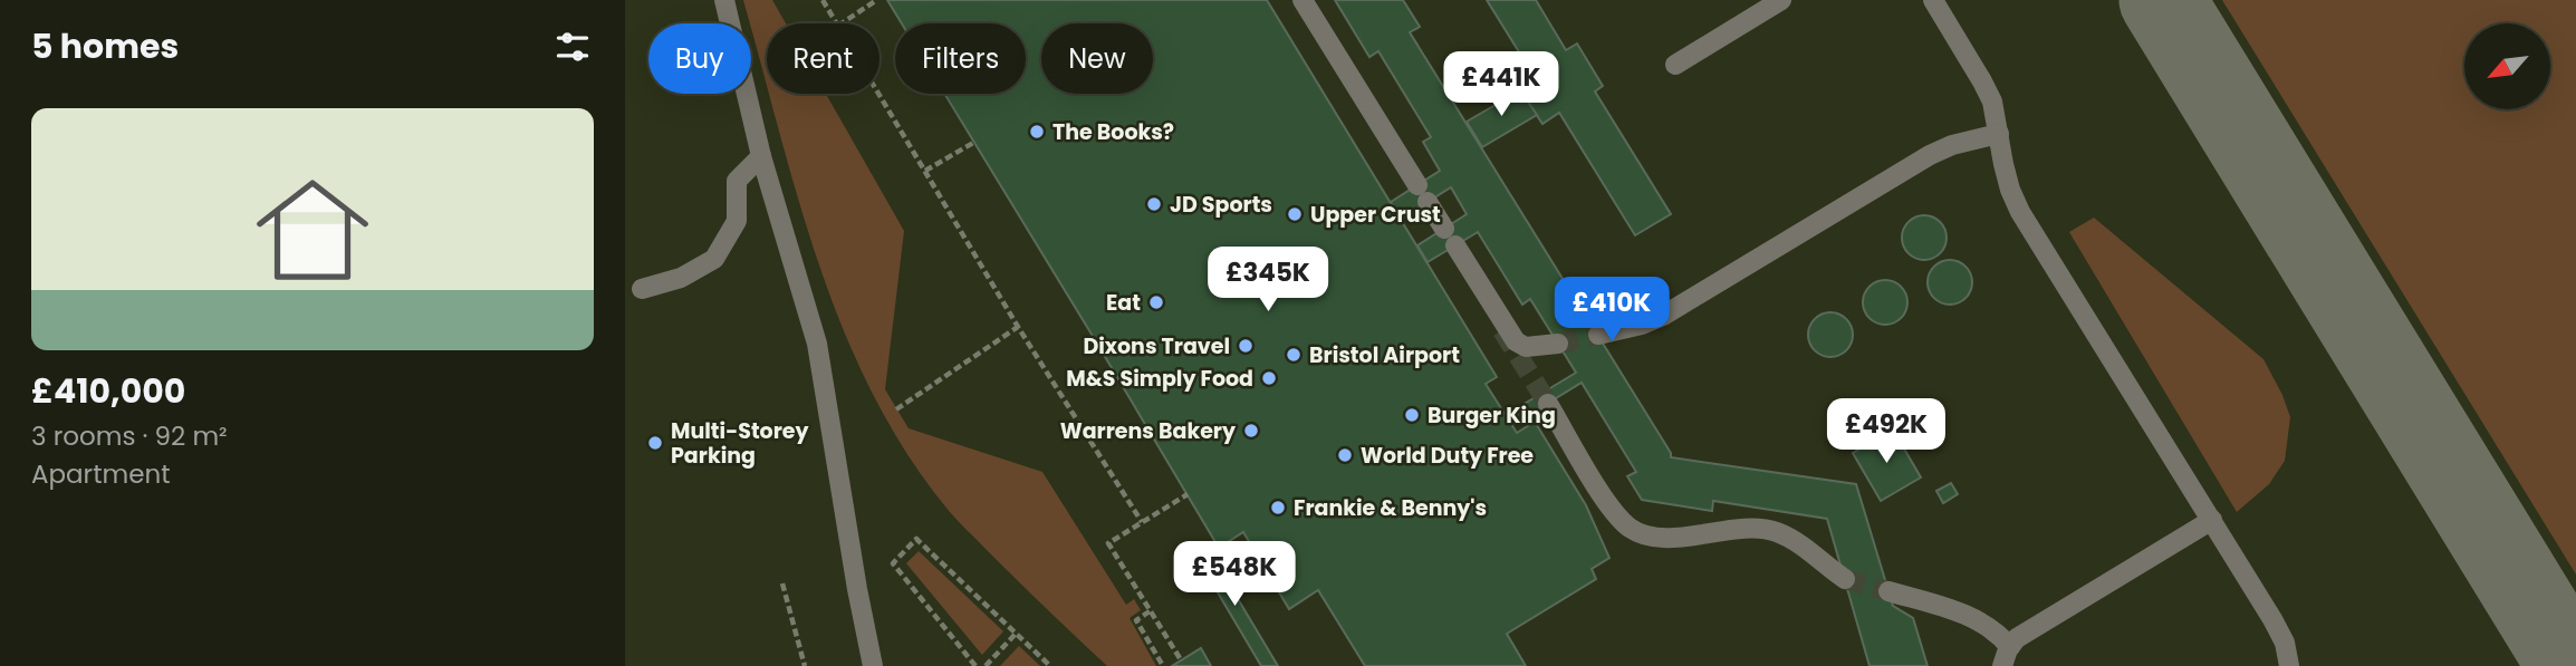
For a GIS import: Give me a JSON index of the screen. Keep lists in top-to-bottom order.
{
  "places": [
    "The Books?",
    "JD Sports",
    "Upper Crust",
    "Eat",
    "Dixons Travel",
    "Bristol Airport",
    "M&S Simply Food",
    "Burger King",
    "Warrens Bakery",
    "Multi-Storey Parking",
    "World Duty Free",
    "Frankie & Benny's"
  ],
  "north": "bottom left",
  "page": {
    "heading": "5 homes",
    "chip": [
      "Buy",
      "Rent",
      "Filters",
      "New"
    ],
    "price": [
      "£441K",
      "£345K",
      "£410K",
      "£492K",
      "£548K"
    ],
    "list": [
      {
        "name": "£410,000",
        "note": "3 rooms · 92 m² · Apartment"
      }
    ]
  }
}
